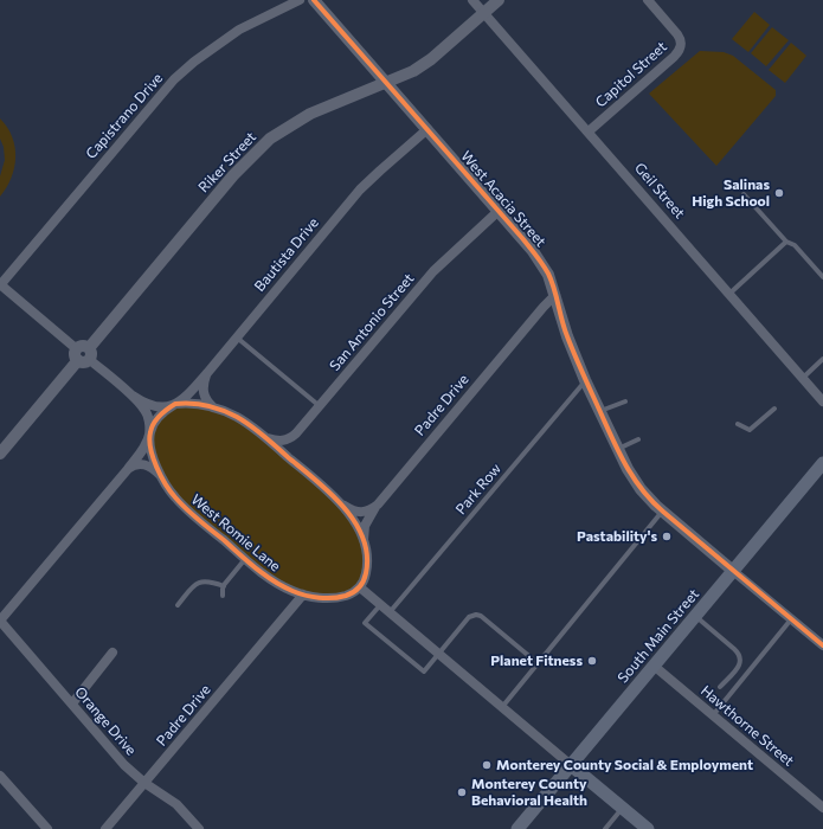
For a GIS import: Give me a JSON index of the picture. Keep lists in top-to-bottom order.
{
  "streets": {
    "main road": ["South Main Street"],
    "street": [
      "Capitol Street",
      "Capistrano Drive",
      "Riker Street",
      "Geil Street",
      "West Acacia Street",
      "Bautista Drive",
      "San Antonio Street",
      "Padre Drive",
      "West Romie Lane",
      "Orange Drive",
      "Hawthorne Street"
    ],
    "lane": ["Park Row"]
  },
  "crossings": [
    ["Capitol Street", "Geil Street"],
    ["Capistrano Drive", "West Romie Lane"],
    ["Riker Street", "Geil Street"],
    ["Riker Street", "West Acacia Street"],
    ["Riker Street", "West Romie Lane"],
    ["West Acacia Street", "Bautista Drive"],
    ["West Acacia Street", "San Antonio Street"],
    ["West Acacia Street", "Padre Drive"],
    ["West Acacia Street", "Park Row"],
    ["West Acacia Street", "South Main Street"],
    ["Bautista Drive", "West Romie Lane"],
    ["Padre Drive", "West Romie Lane"],
    ["Padre Drive", "Orange Drive"],
    ["South Main Street", "Hawthorne Street"]
  ],
  "places": [
    "Salinas High School",
    "Pastability's",
    "Planet Fitness",
    "Monterey County Social & Employment",
    "Monterey County Behavioral Health"
  ]
}
